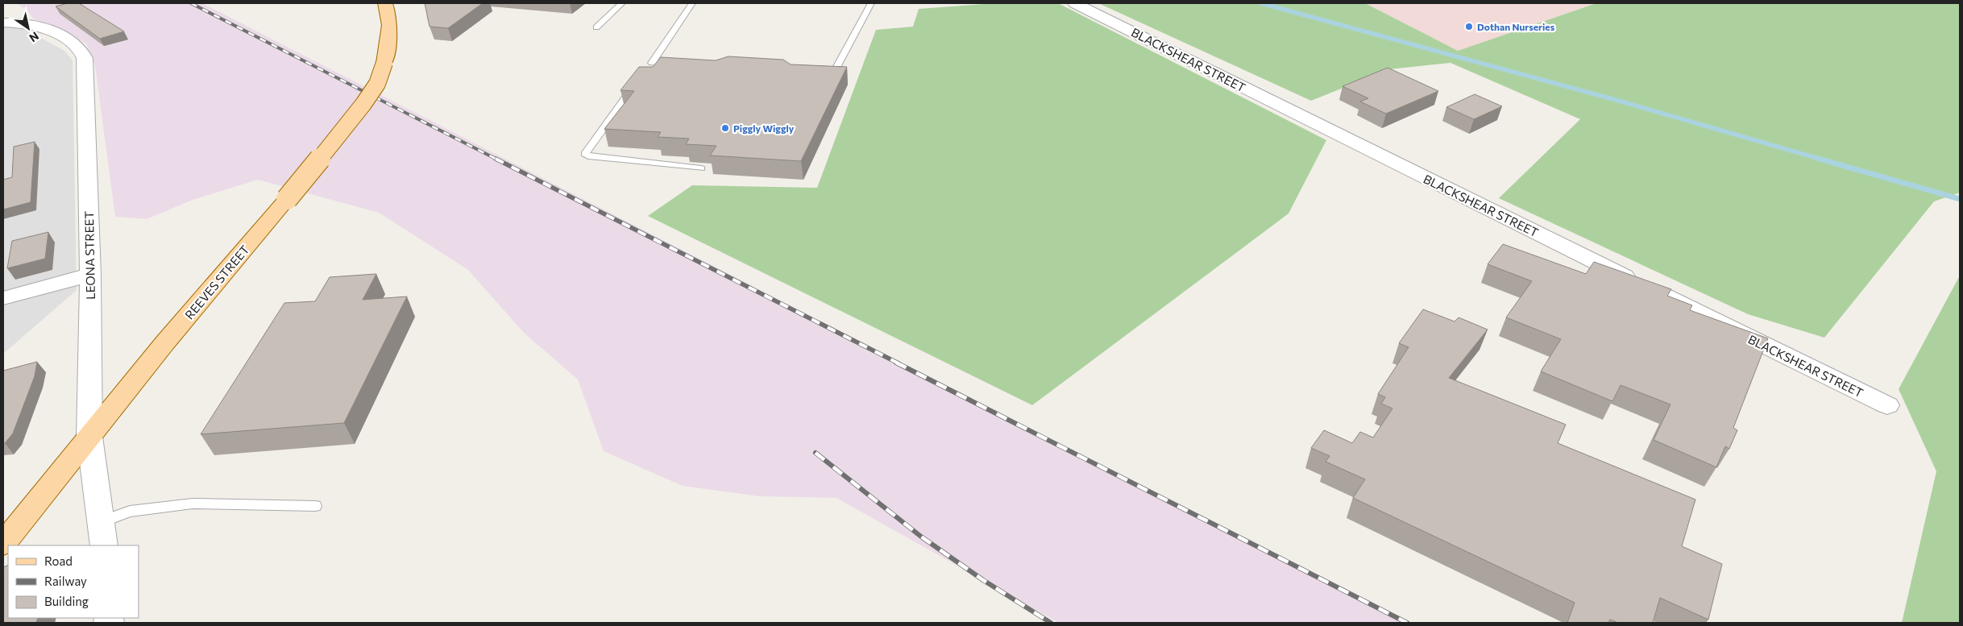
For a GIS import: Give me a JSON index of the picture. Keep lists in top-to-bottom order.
{
  "streets": {
    "main road": ["REEVES STREET"],
    "street": ["BLACKSHEAR STREET", "LEONA STREET"]
  },
  "crossings": [
    ["LEONA STREET", "REEVES STREET"]
  ],
  "places": ["Dothan Nurseries", "Piggly Wiggly"],
  "legend": ["Road", "Railway", "Building"],
  "north": "bottom right"
}
